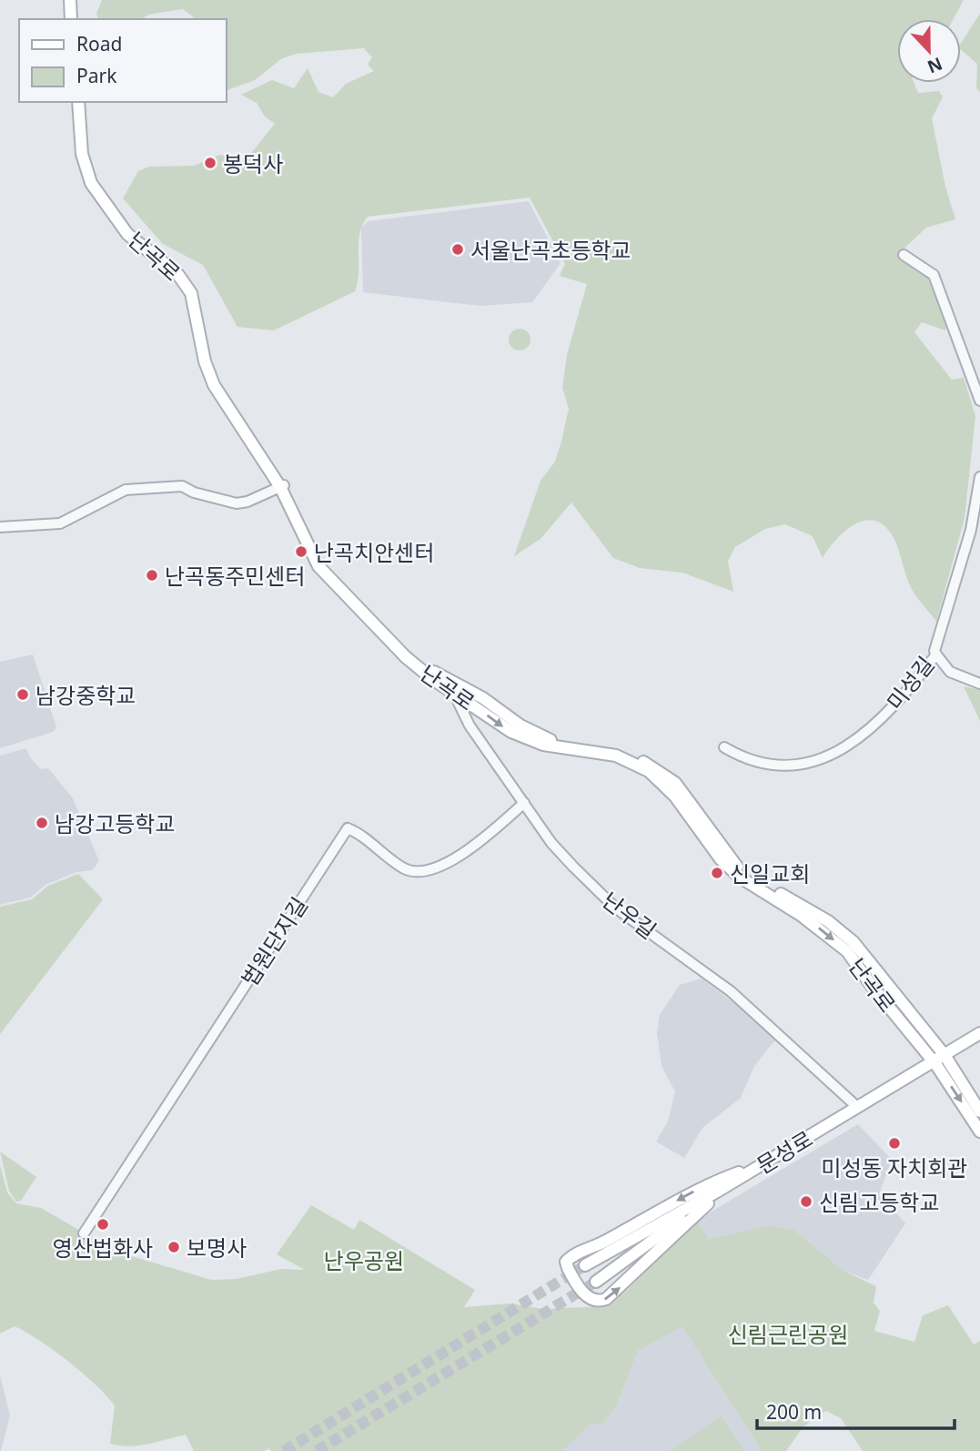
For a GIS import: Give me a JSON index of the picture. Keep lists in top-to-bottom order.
{
  "streets": {
    "main road": ["난곡로", "문성로"],
    "street": ["미성길", "난우길", "법원단지길"]
  },
  "crossings": [
    ["난곡로", "난우길"],
    ["난곡로", "문성로"],
    ["난우길", "법원단지길"],
    ["난우길", "문성로"]
  ],
  "parks": ["난우공원", "신림근린공원"],
  "places": [
    "봉덕사",
    "서울난곡초등학교",
    "난곡치안센터",
    "난곡동주민센터",
    "남강중학교",
    "남강고등학교",
    "신일교회",
    "미성동 자치회관",
    "신림고등학교",
    "영산법화사",
    "보명사"
  ],
  "legend": ["Road", "Park"],
  "scale_bar": "200 m",
  "north": "bottom"
}
